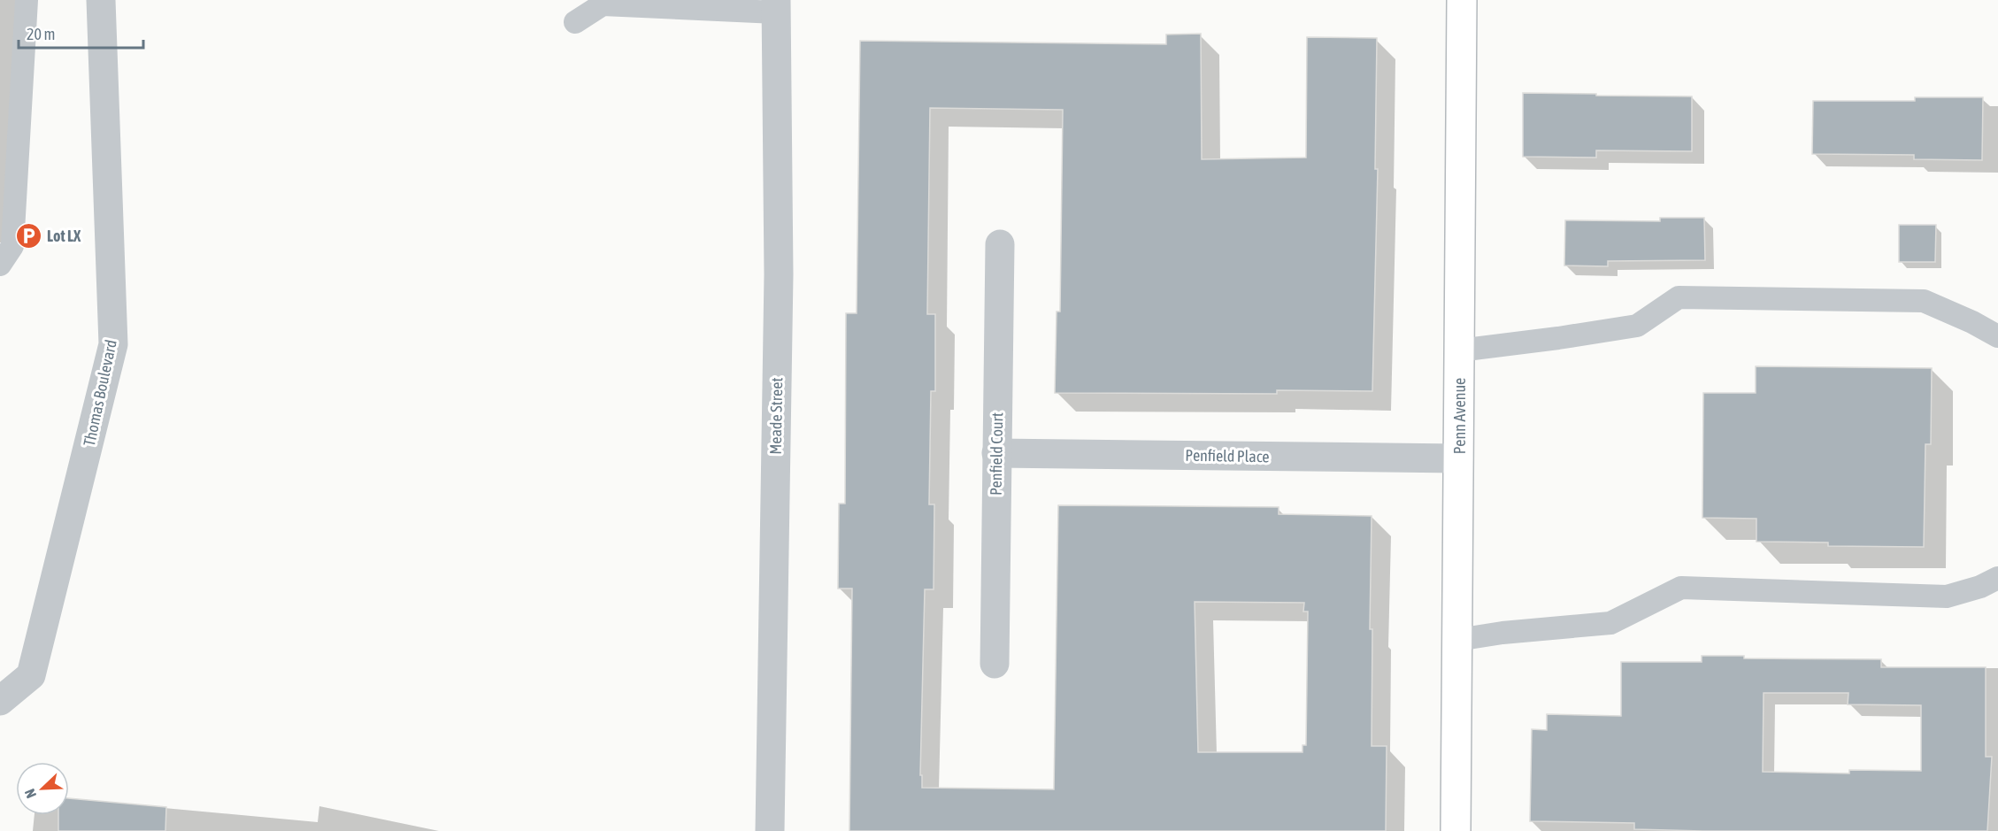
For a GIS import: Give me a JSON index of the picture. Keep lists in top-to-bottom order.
{
  "streets": {
    "highway": ["Penn Avenue"],
    "street": [
      "Thomas Boulevard",
      "Meade Street",
      "Penfield Court",
      "Penfield Place"
    ]
  },
  "crossings": [
    ["Penn Avenue", "Penfield Place"],
    ["Penfield Court", "Penfield Place"]
  ],
  "places": {
    "parking": ["Lot LX"]
  },
  "scale_bar": "20 m",
  "north": "bottom left"
}
